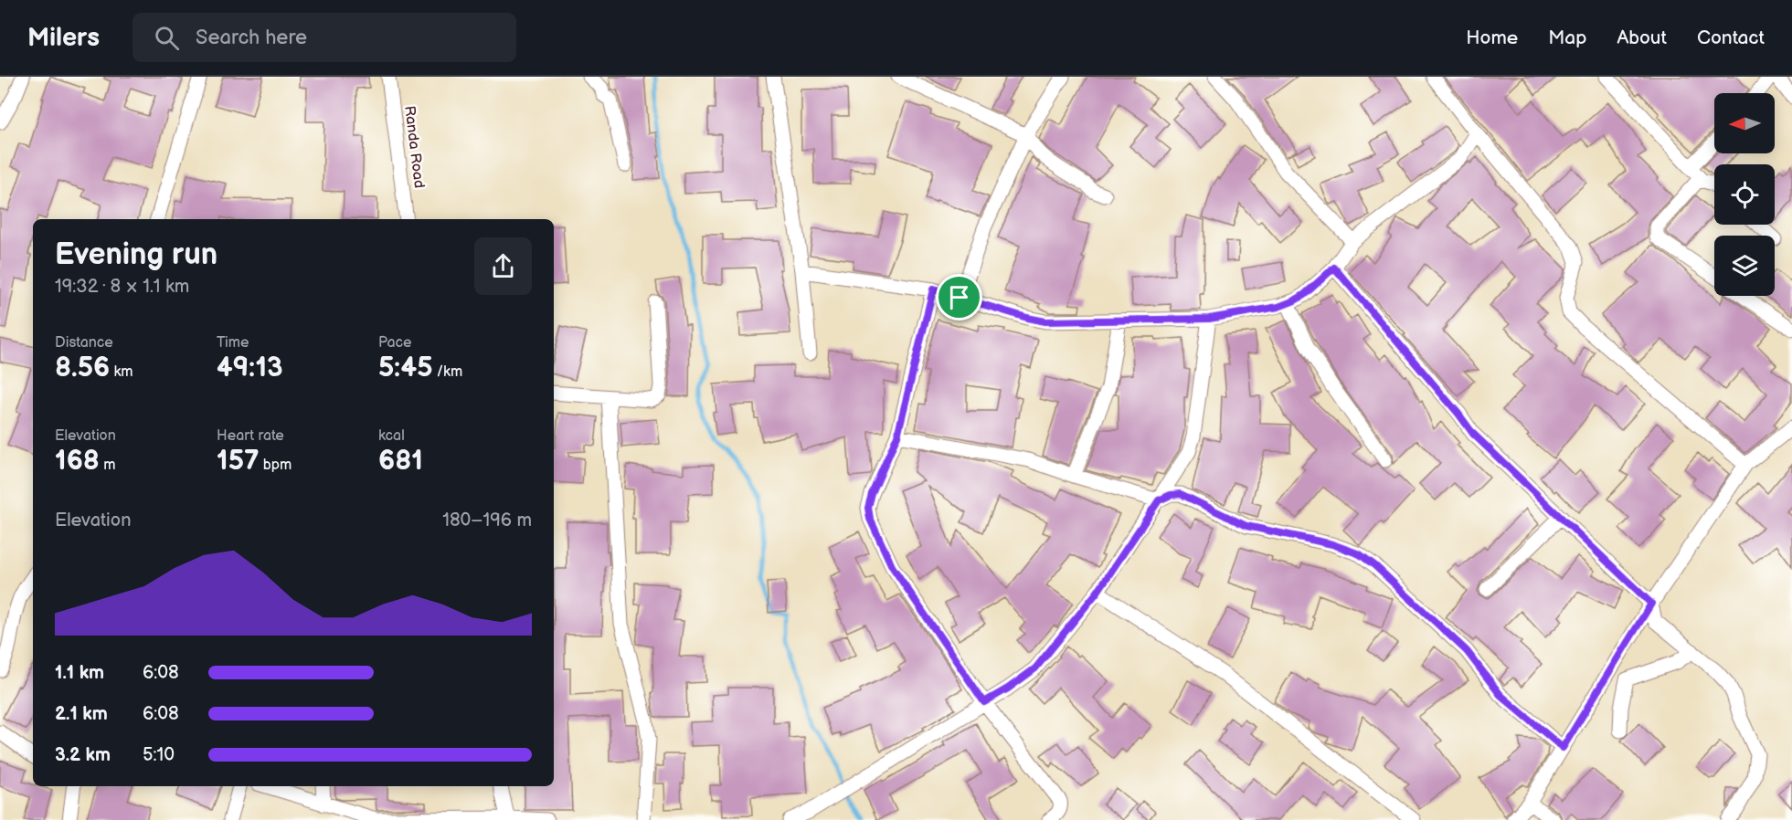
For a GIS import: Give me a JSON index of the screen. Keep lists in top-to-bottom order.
{
  "streets": {
    "street": ["Randa Road"]
  },
  "north": "left",
  "page": {
    "header": "Milers",
    "search": "Search here",
    "nav": [
      "Home",
      "Map",
      "About",
      "Contact"
    ],
    "heading": ["Evening run", "19:32 · 8 × 1.1 km"],
    "stats": [
      ["Distance", "8.56 km"],
      ["Time", "49:13"],
      ["Pace", "5:45 /km"],
      ["Elevation", "168 m"],
      ["Heart rate", "157 bpm"],
      ["kcal", "681"]
    ],
    "chart": ["Elevation", "180–196 m"],
    "list": [
      {
        "name": "1.1 km",
        "note": "6:08"
      },
      {
        "name": "2.1 km",
        "note": "6:08"
      },
      {
        "name": "3.2 km",
        "note": "5:10"
      }
    ]
  }
}
